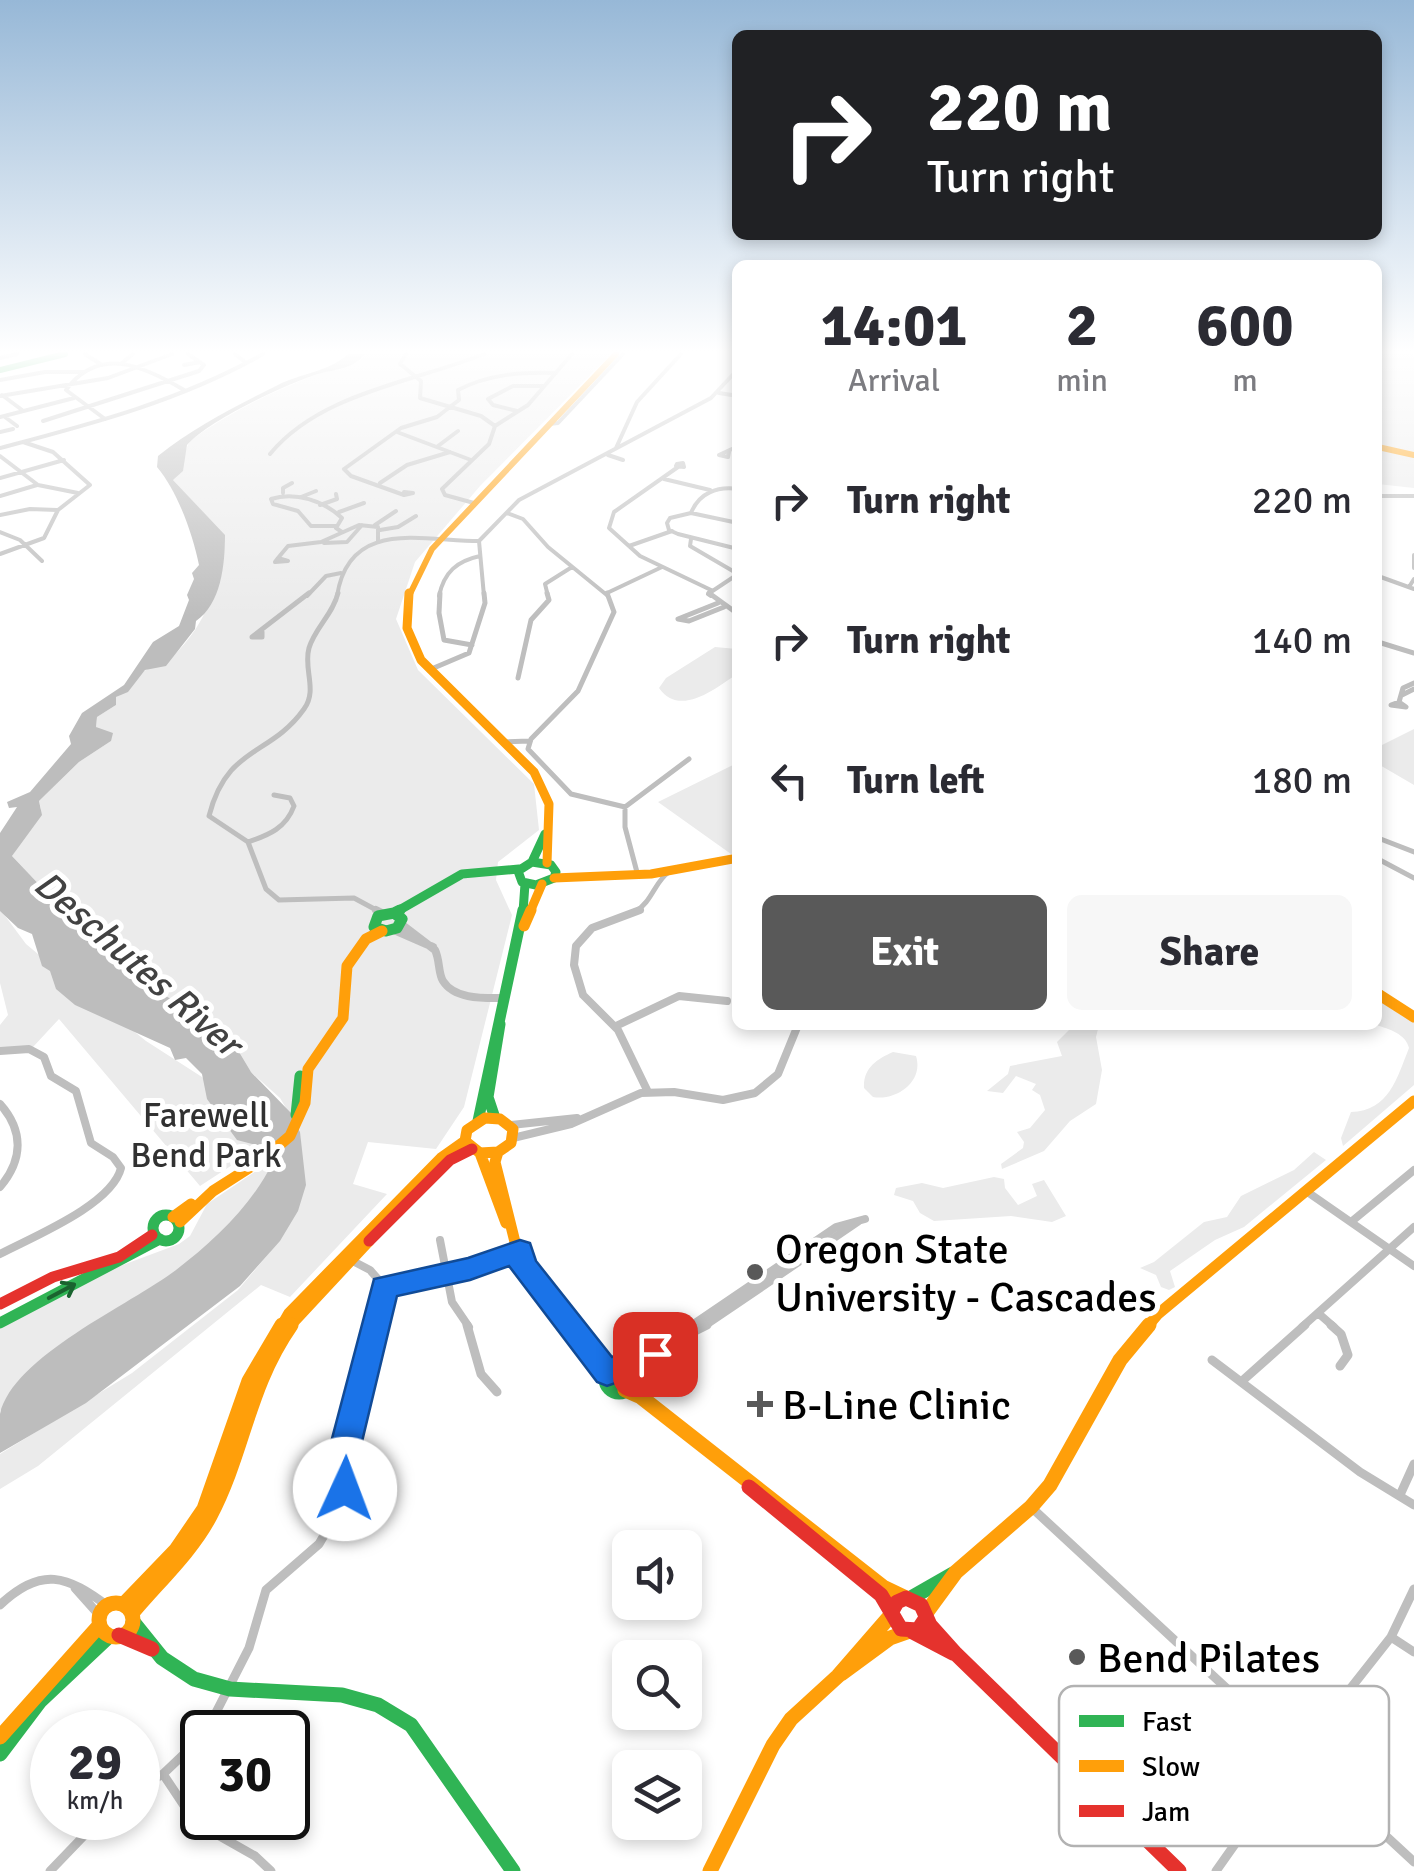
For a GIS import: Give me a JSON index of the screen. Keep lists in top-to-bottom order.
{
  "water": ["Deschutes River"],
  "parks": ["Farewell Bend Park"],
  "places": {
    "other": ["Oregon State University - Cascades", "Bend Pilates"],
    "health": ["B-Line Clinic"]
  },
  "legend": ["Fast", "Slow", "Jam"],
  "page": {
    "turn": ["220 m", "Turn right"],
    "eta": [
      "14:01",
      "Arrival",
      "2",
      "min",
      "600",
      "m"
    ],
    "list": [
      {
        "name": "Turn right",
        "value": "220 m"
      },
      {
        "name": "Turn right",
        "value": "140 m"
      },
      {
        "name": "Turn left",
        "value": "180 m"
      }
    ],
    "buttons": ["Exit", "Share"],
    "speed": "29 km/h",
    "limit": "30"
  }
}
